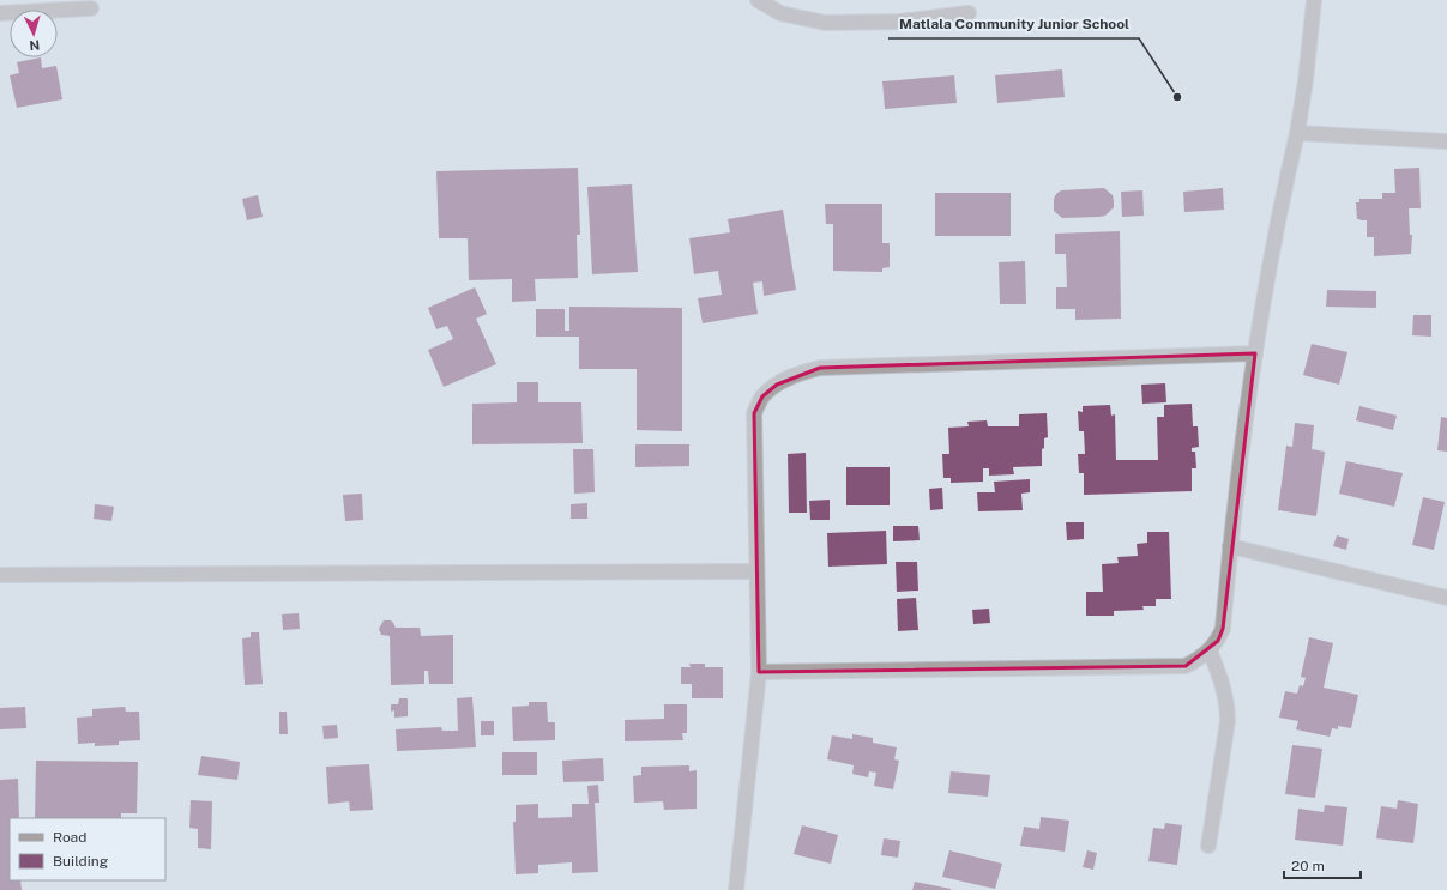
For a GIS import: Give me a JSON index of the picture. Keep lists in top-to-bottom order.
{
  "places": ["Matlala Community Junior School"],
  "legend": ["Road", "Building"],
  "scale_bar": "20 m",
  "north": "bottom"
}
